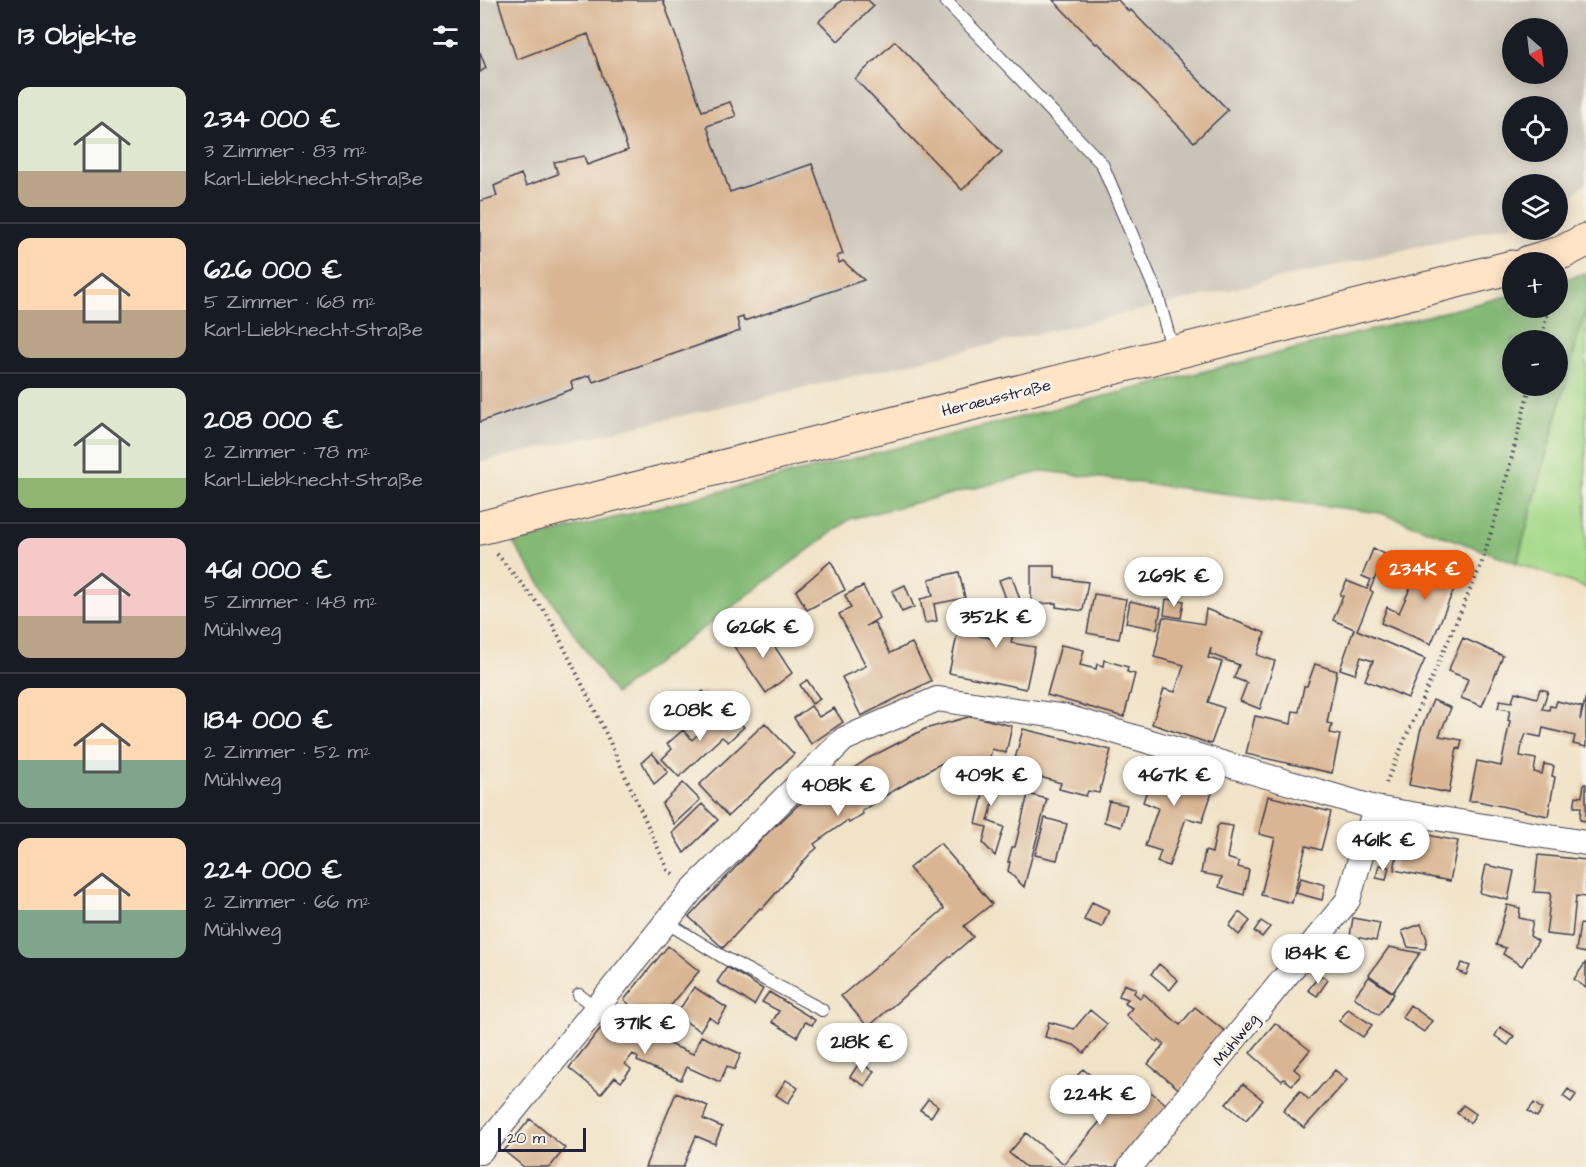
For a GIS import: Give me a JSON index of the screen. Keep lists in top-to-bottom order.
{
  "streets": {
    "street": ["Heraeusstraße", "Mühlweg"]
  },
  "scale_bar": "20 m",
  "north": "bottom right",
  "page": {
    "heading": "13 Objekte",
    "map_buttons": ["+", "−"],
    "list": [
      {
        "name": "234 000 €",
        "note": "3 Zimmer · 83 m² · Karl-Liebknecht-Straße"
      },
      {
        "name": "626 000 €",
        "note": "5 Zimmer · 168 m² · Karl-Liebknecht-Straße"
      },
      {
        "name": "208 000 €",
        "note": "2 Zimmer · 78 m² · Karl-Liebknecht-Straße"
      },
      {
        "name": "461 000 €",
        "note": "5 Zimmer · 148 m² · Mühlweg"
      },
      {
        "name": "184 000 €",
        "note": "2 Zimmer · 52 m² · Mühlweg"
      },
      {
        "name": "224 000 €",
        "note": "2 Zimmer · 66 m² · Mühlweg"
      }
    ],
    "price": [
      "234K €",
      "269K €",
      "352K €",
      "626K €",
      "208K €",
      "409K €",
      "467K €",
      "408K €",
      "461K €",
      "184K €",
      "371K €",
      "218K €",
      "224K €"
    ],
    "scale": "20 m"
  }
}
